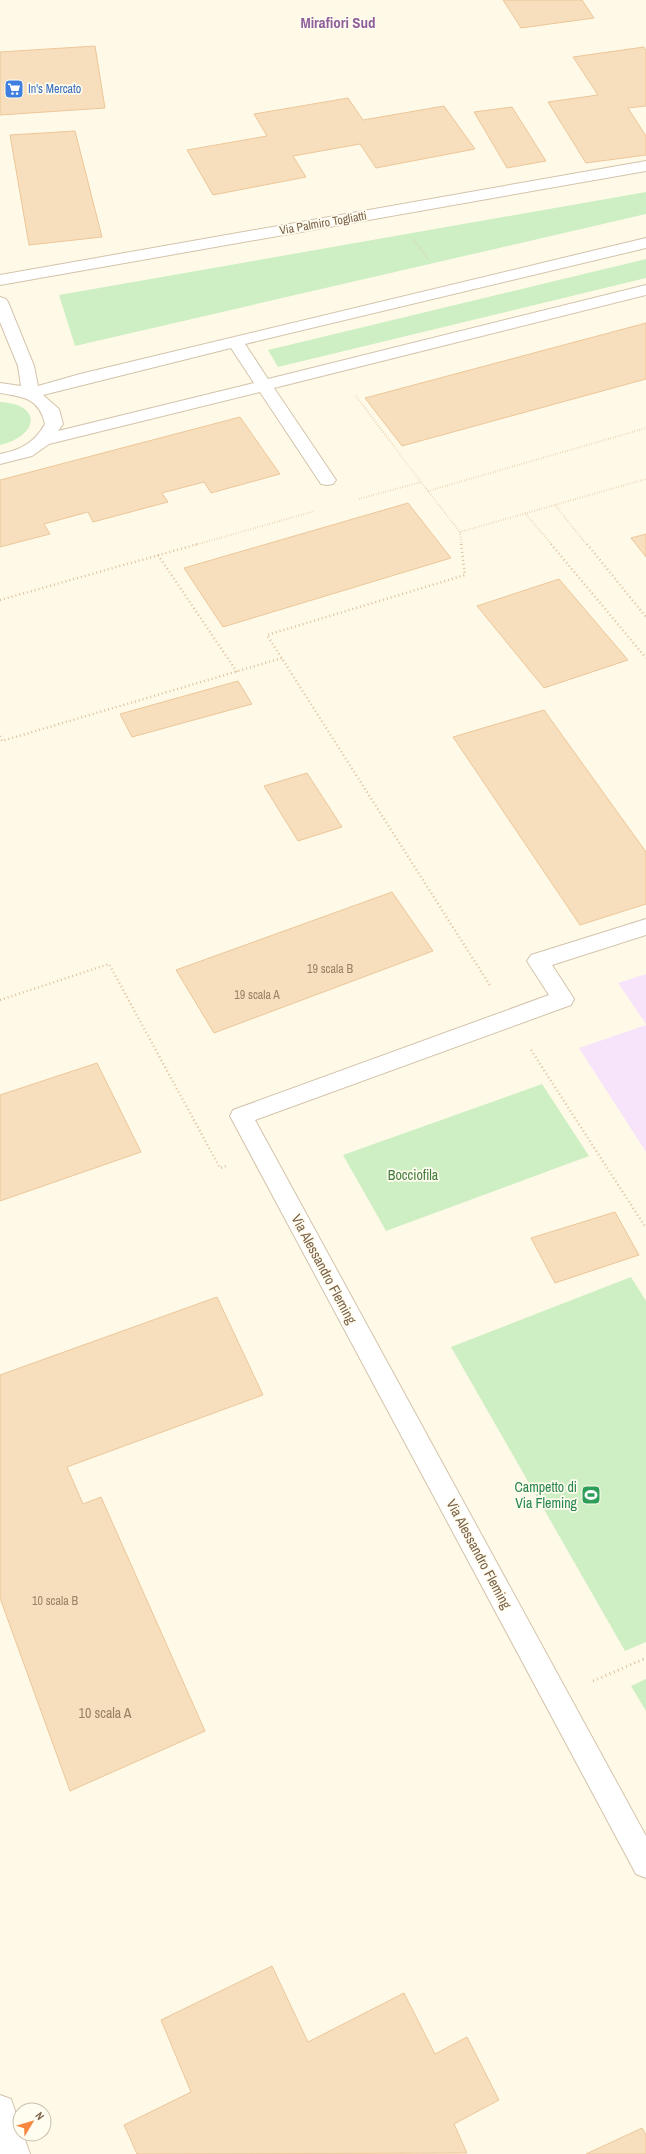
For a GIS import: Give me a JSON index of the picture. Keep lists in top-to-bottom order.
{
  "streets": {
    "street": ["Via Palmiro Togliatti", "Via Alessandro Fleming"]
  },
  "districts": ["Mirafiori Sud"],
  "parks": ["Bocciofila"],
  "places": {
    "supermarket": ["In's Mercato"],
    "sports": ["Campetto di Via Fleming"]
  },
  "house_numbers": [
    "19 scala B",
    "19 scala A",
    "10 scala B",
    "10 scala A"
  ],
  "north": "top right"
}
